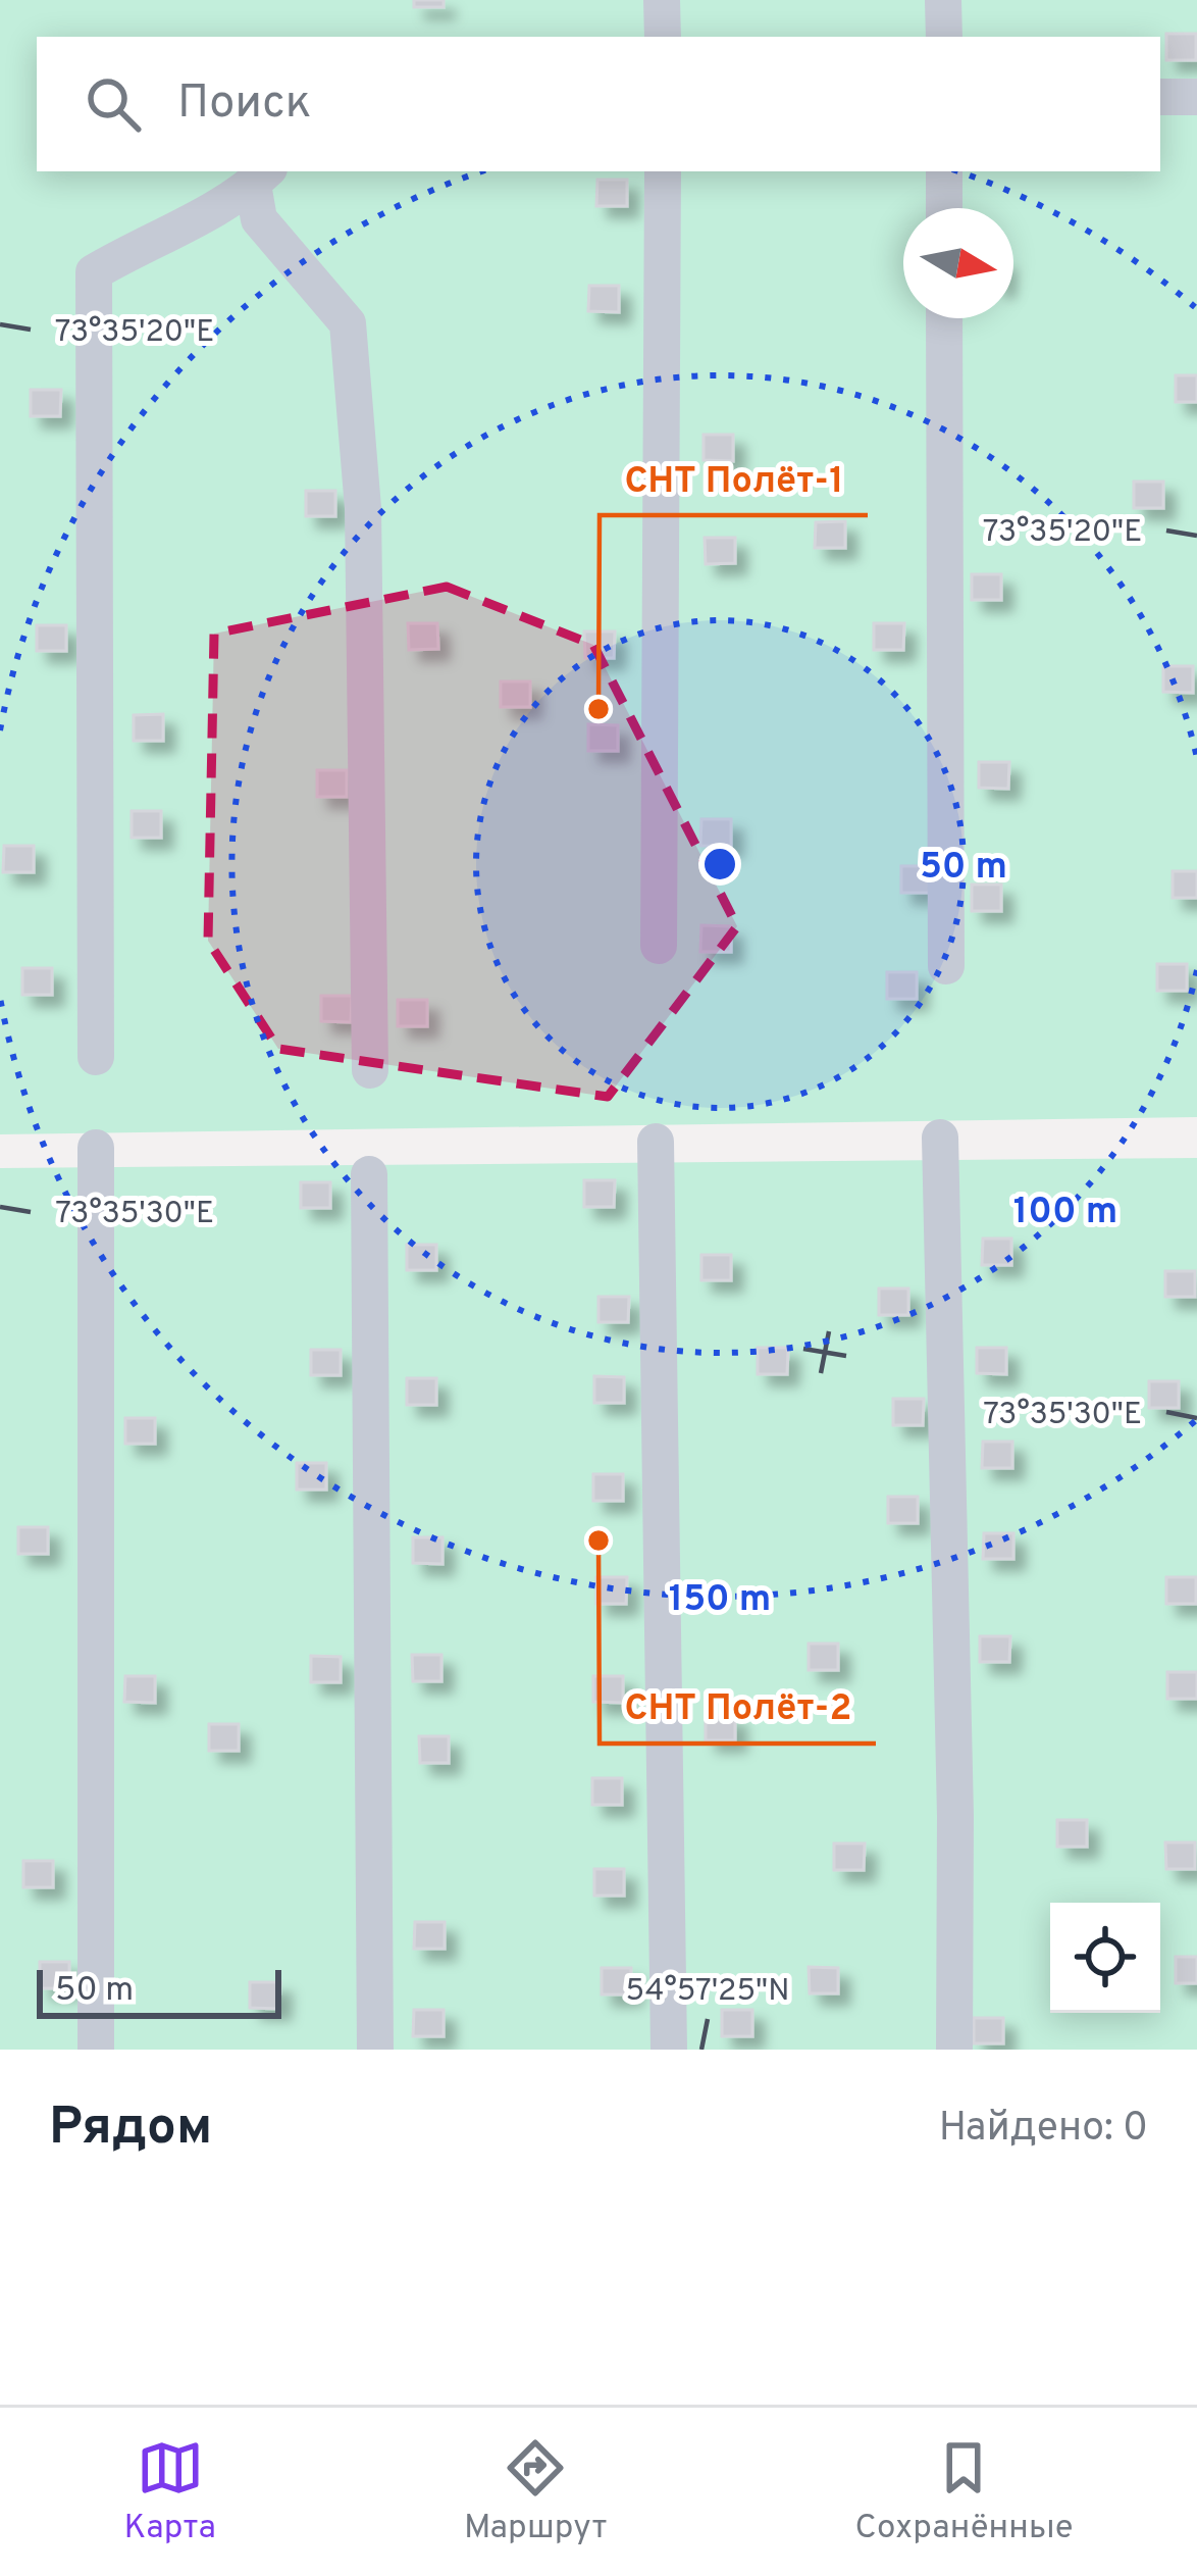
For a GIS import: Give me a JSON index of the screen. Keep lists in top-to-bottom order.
{
  "places": ["СНТ Полёт-1", "СНТ Полёт-2"],
  "scale_bar": "50 m",
  "north": "right",
  "page": {
    "search": "Поиск",
    "scale": "50 m",
    "heading": ["Рядом", "Найдено: 0"],
    "nav": ["Карта", "Маршрут", "Сохранённые"]
  },
  "coordinates": ["73°35'20\"E", "73°35'30\"E", "54°57'25\"N"],
  "rings": ["50 m", "100 m", "150 m"]
}
